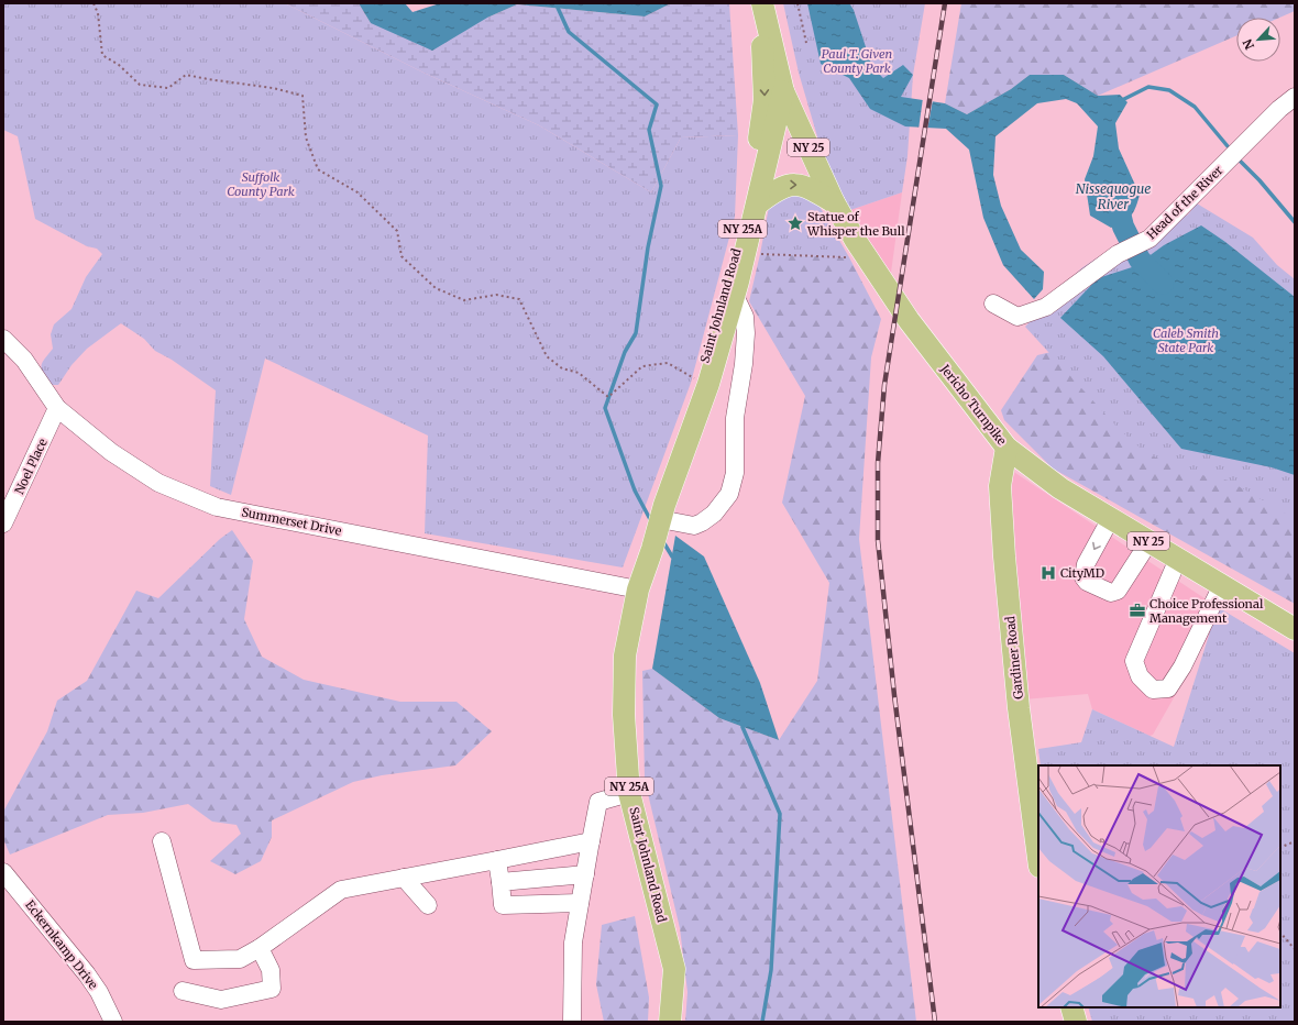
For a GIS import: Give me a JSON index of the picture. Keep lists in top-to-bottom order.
{
  "streets": {
    "main road": [
      "NY 25",
      "NY 25A",
      "Saint Johnland Road",
      "Jericho Turnpike",
      "Gardiner Road"
    ],
    "street": [
      "Head of the River",
      "Noel Place",
      "Summerset Drive",
      "Eckernkamp Drive"
    ]
  },
  "crossings": [
    ["NY 25", "Saint Johnland Road"],
    ["NY 25", "Jericho Turnpike"],
    ["Saint Johnland Road", "Jericho Turnpike"],
    ["Saint Johnland Road", "Summerset Drive"],
    ["Jericho Turnpike", "Gardiner Road"],
    ["Noel Place", "Summerset Drive"]
  ],
  "water": ["Nissequogue River"],
  "parks": ["Paul T. Given County Park", "Suffolk County Park", "Caleb Smith State Park"],
  "places": {
    "place": ["Statue of Whisper the Bull"],
    "hospital": ["CityMD"],
    "office": ["Choice Professional Management"]
  },
  "north": "bottom left"
}
